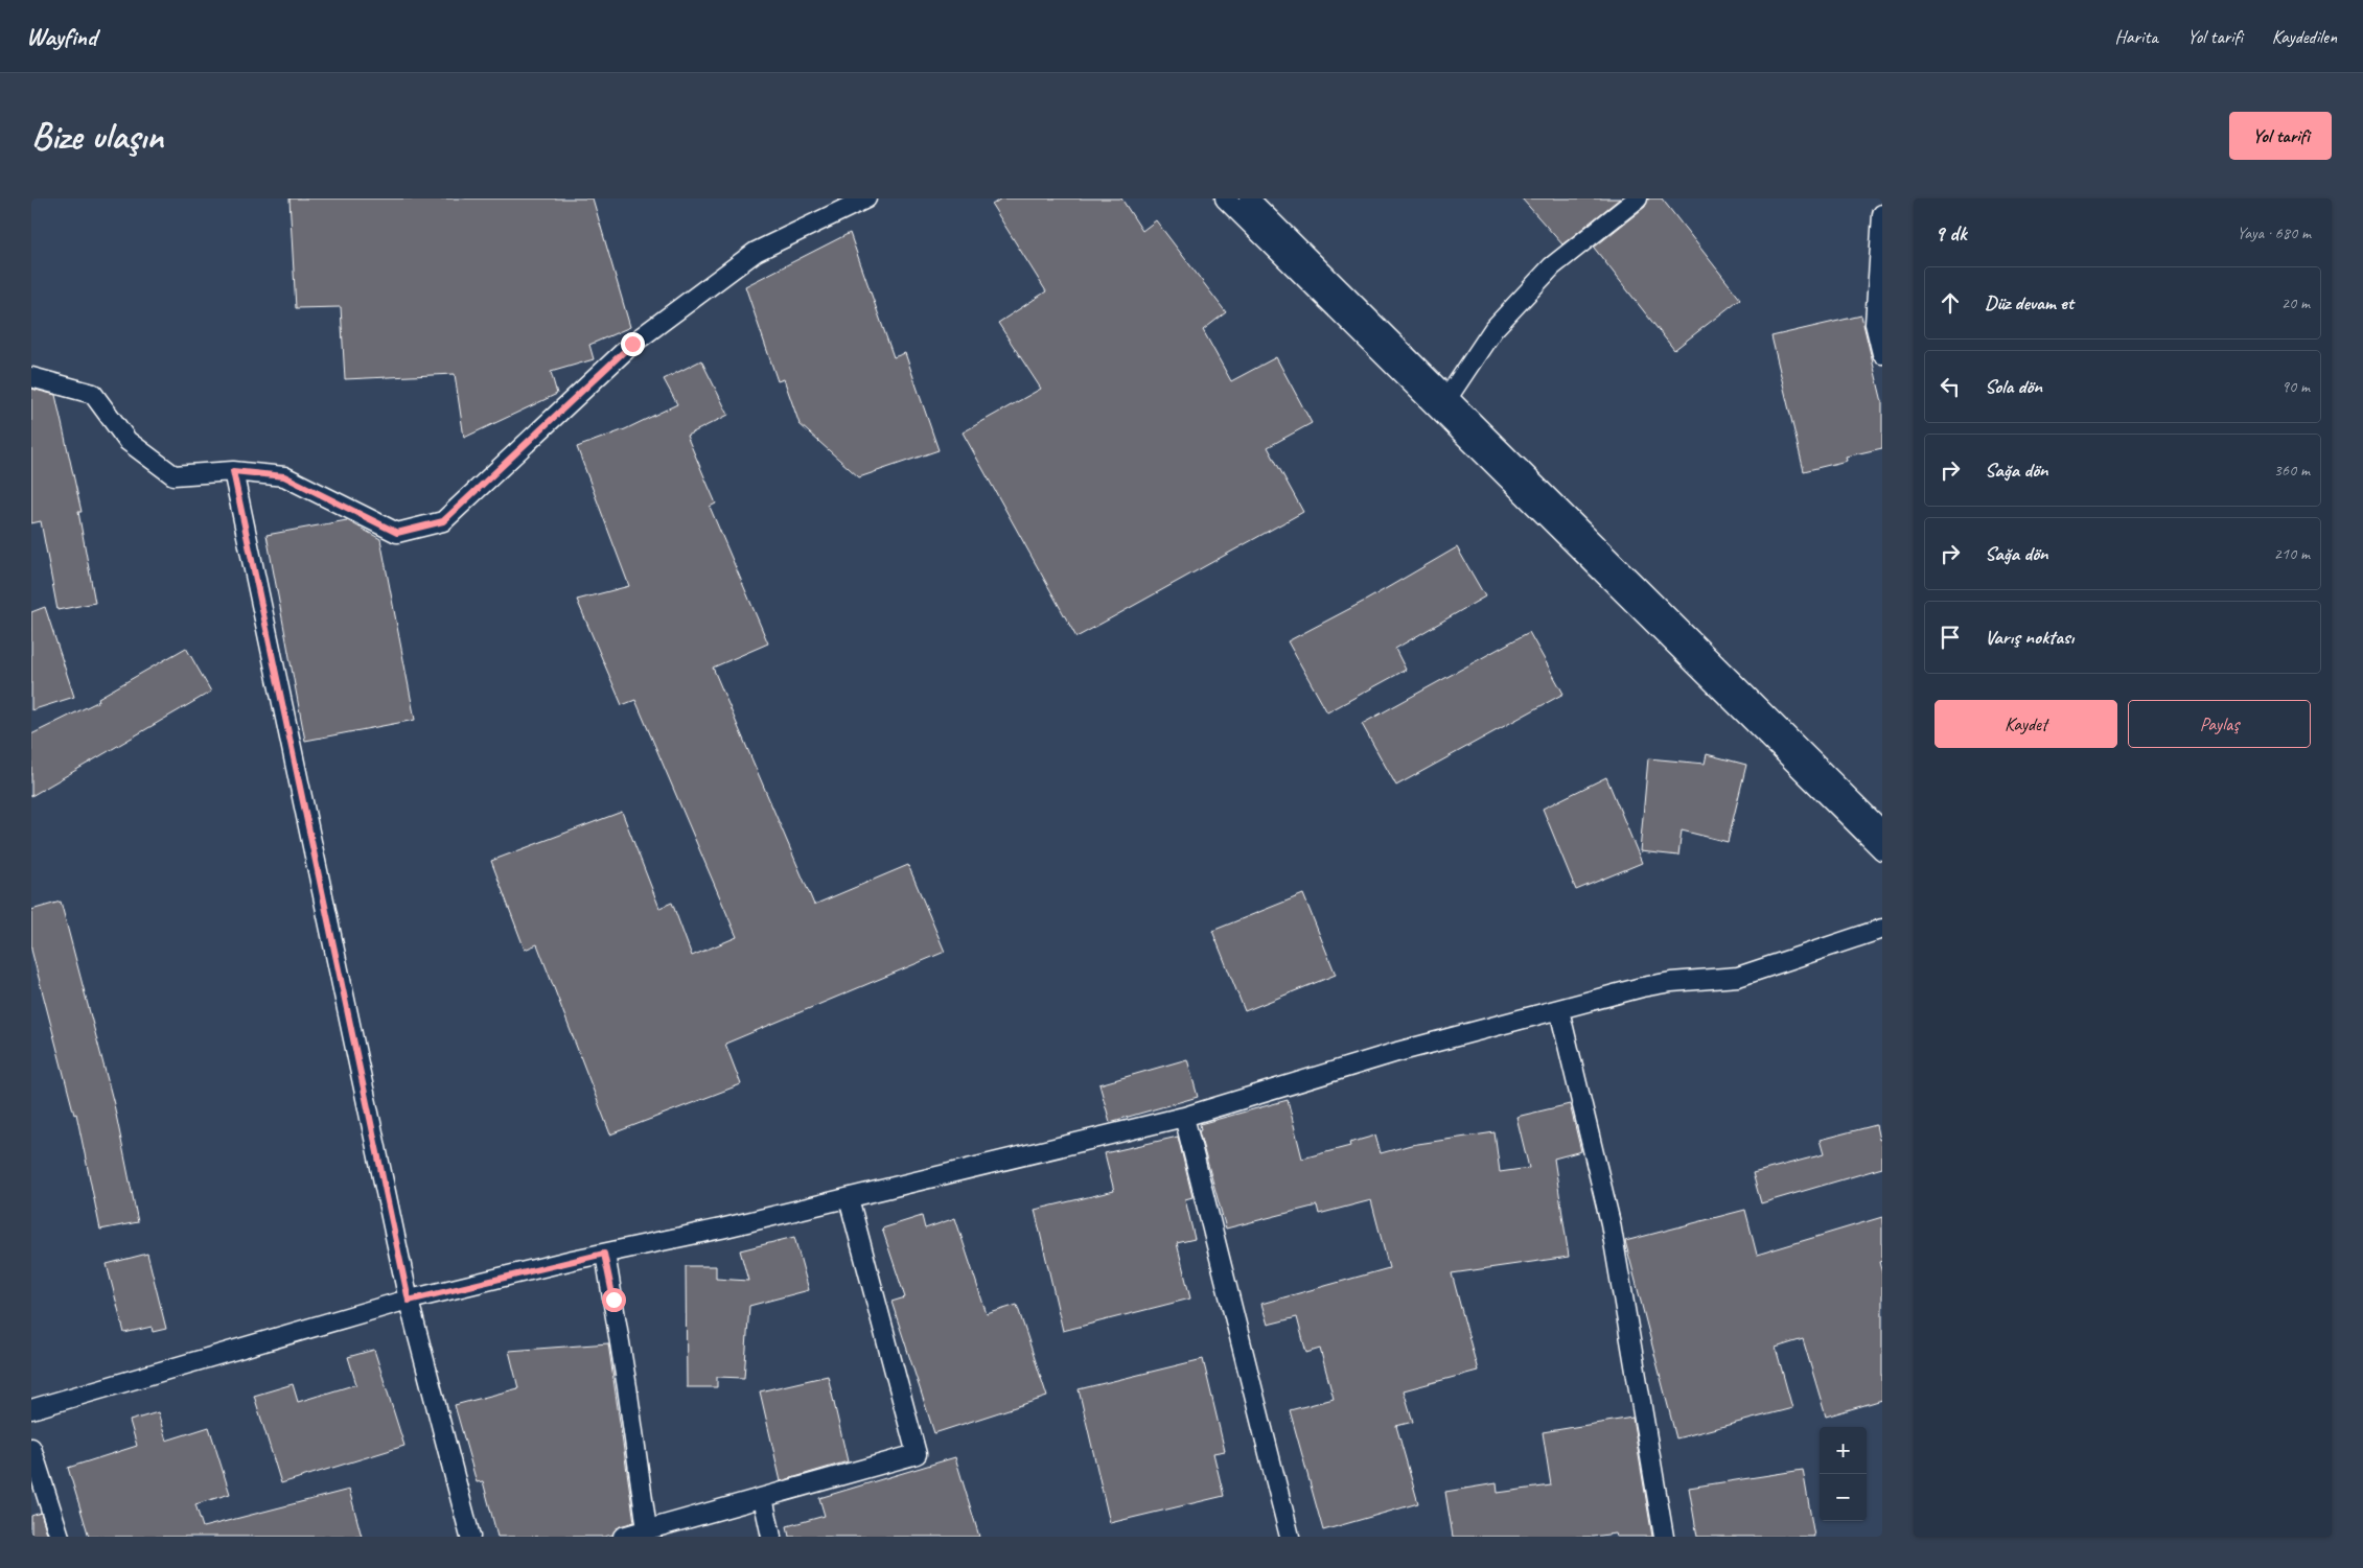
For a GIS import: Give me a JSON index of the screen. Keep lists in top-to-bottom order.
{
  "page": {
    "header": "Wayfind",
    "nav": ["Harita", "Yol tarifi", "Kaydedilen"],
    "buttons": [
      "Yol tarifi",
      ["Kaydet", "Paylaş"]
    ],
    "title": "Bize ulaşın",
    "heading": ["9 dk", "Yaya · 680 m"],
    "list": [
      ["Düz devam et", "20 m"],
      ["Sola dön", "90 m"],
      ["Sağa dön", "360 m"],
      ["Sağa dön", "210 m"],
      "Varış noktası"
    ],
    "map_buttons": ["+", "−"]
  }
}
